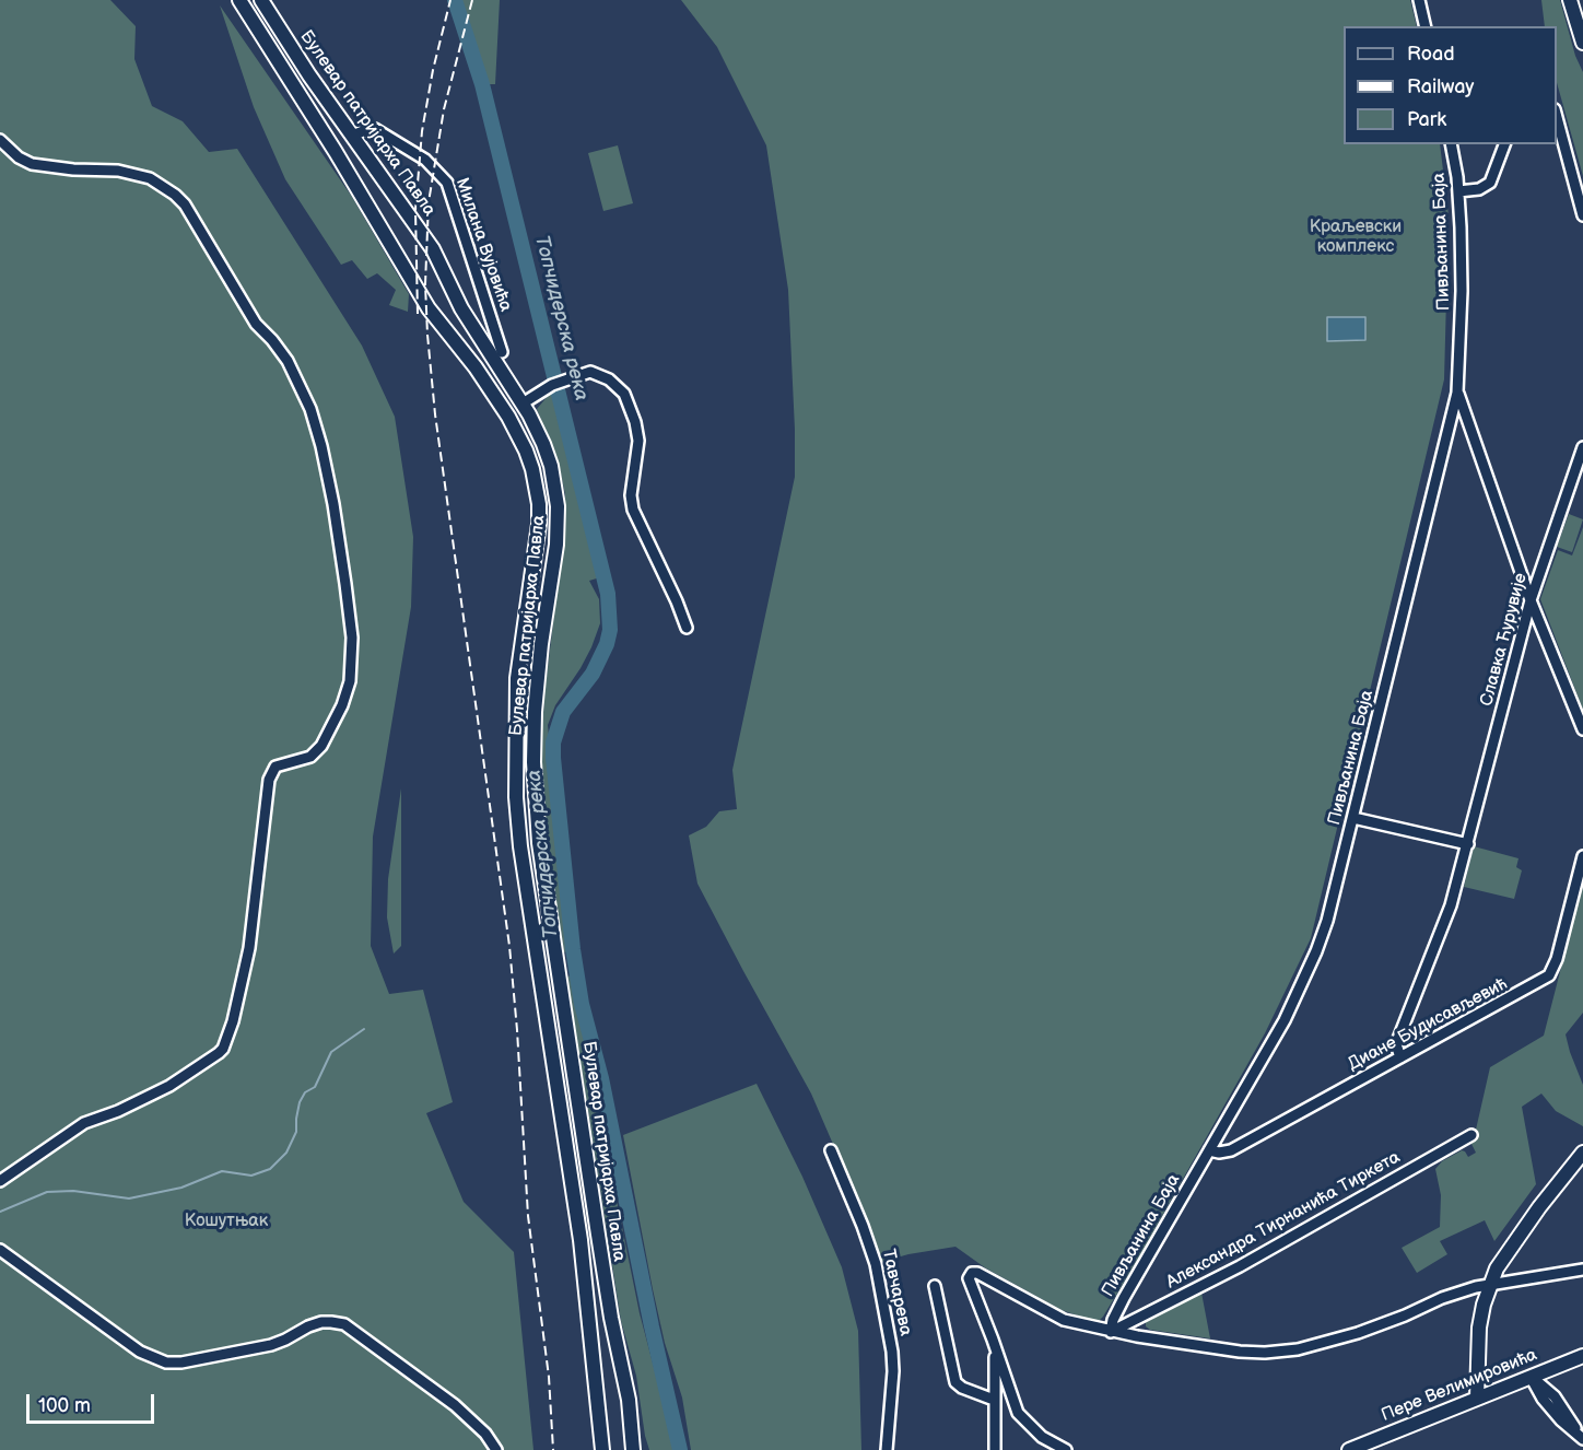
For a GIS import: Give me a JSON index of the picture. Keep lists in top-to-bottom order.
{
  "streets": {
    "main road": ["Булевар патријарха Павла", "Пере Велимировића"],
    "street": [
      "Пивљанина Баја",
      "Милана Вујовића",
      "Славка Ћурувије",
      "Диане Будисављевић",
      "Александра Тирнанића Тиркета",
      "Тавчарева"
    ]
  },
  "crossings": [
    ["Булевар патријарха Павла", "Милана Вујовића"],
    ["Пивљанина Баја", "Диане Будисављевић"],
    ["Пивљанина Баја", "Александра Тирнанића Тиркета"],
    ["Славка Ћурувије", "Диане Будисављевић"]
  ],
  "water": ["Топчидерска река"],
  "parks": ["Краљевски комплекс", "Кошутњак"],
  "legend": ["Road", "Railway", "Park"],
  "scale_bar": "100 m"
}
